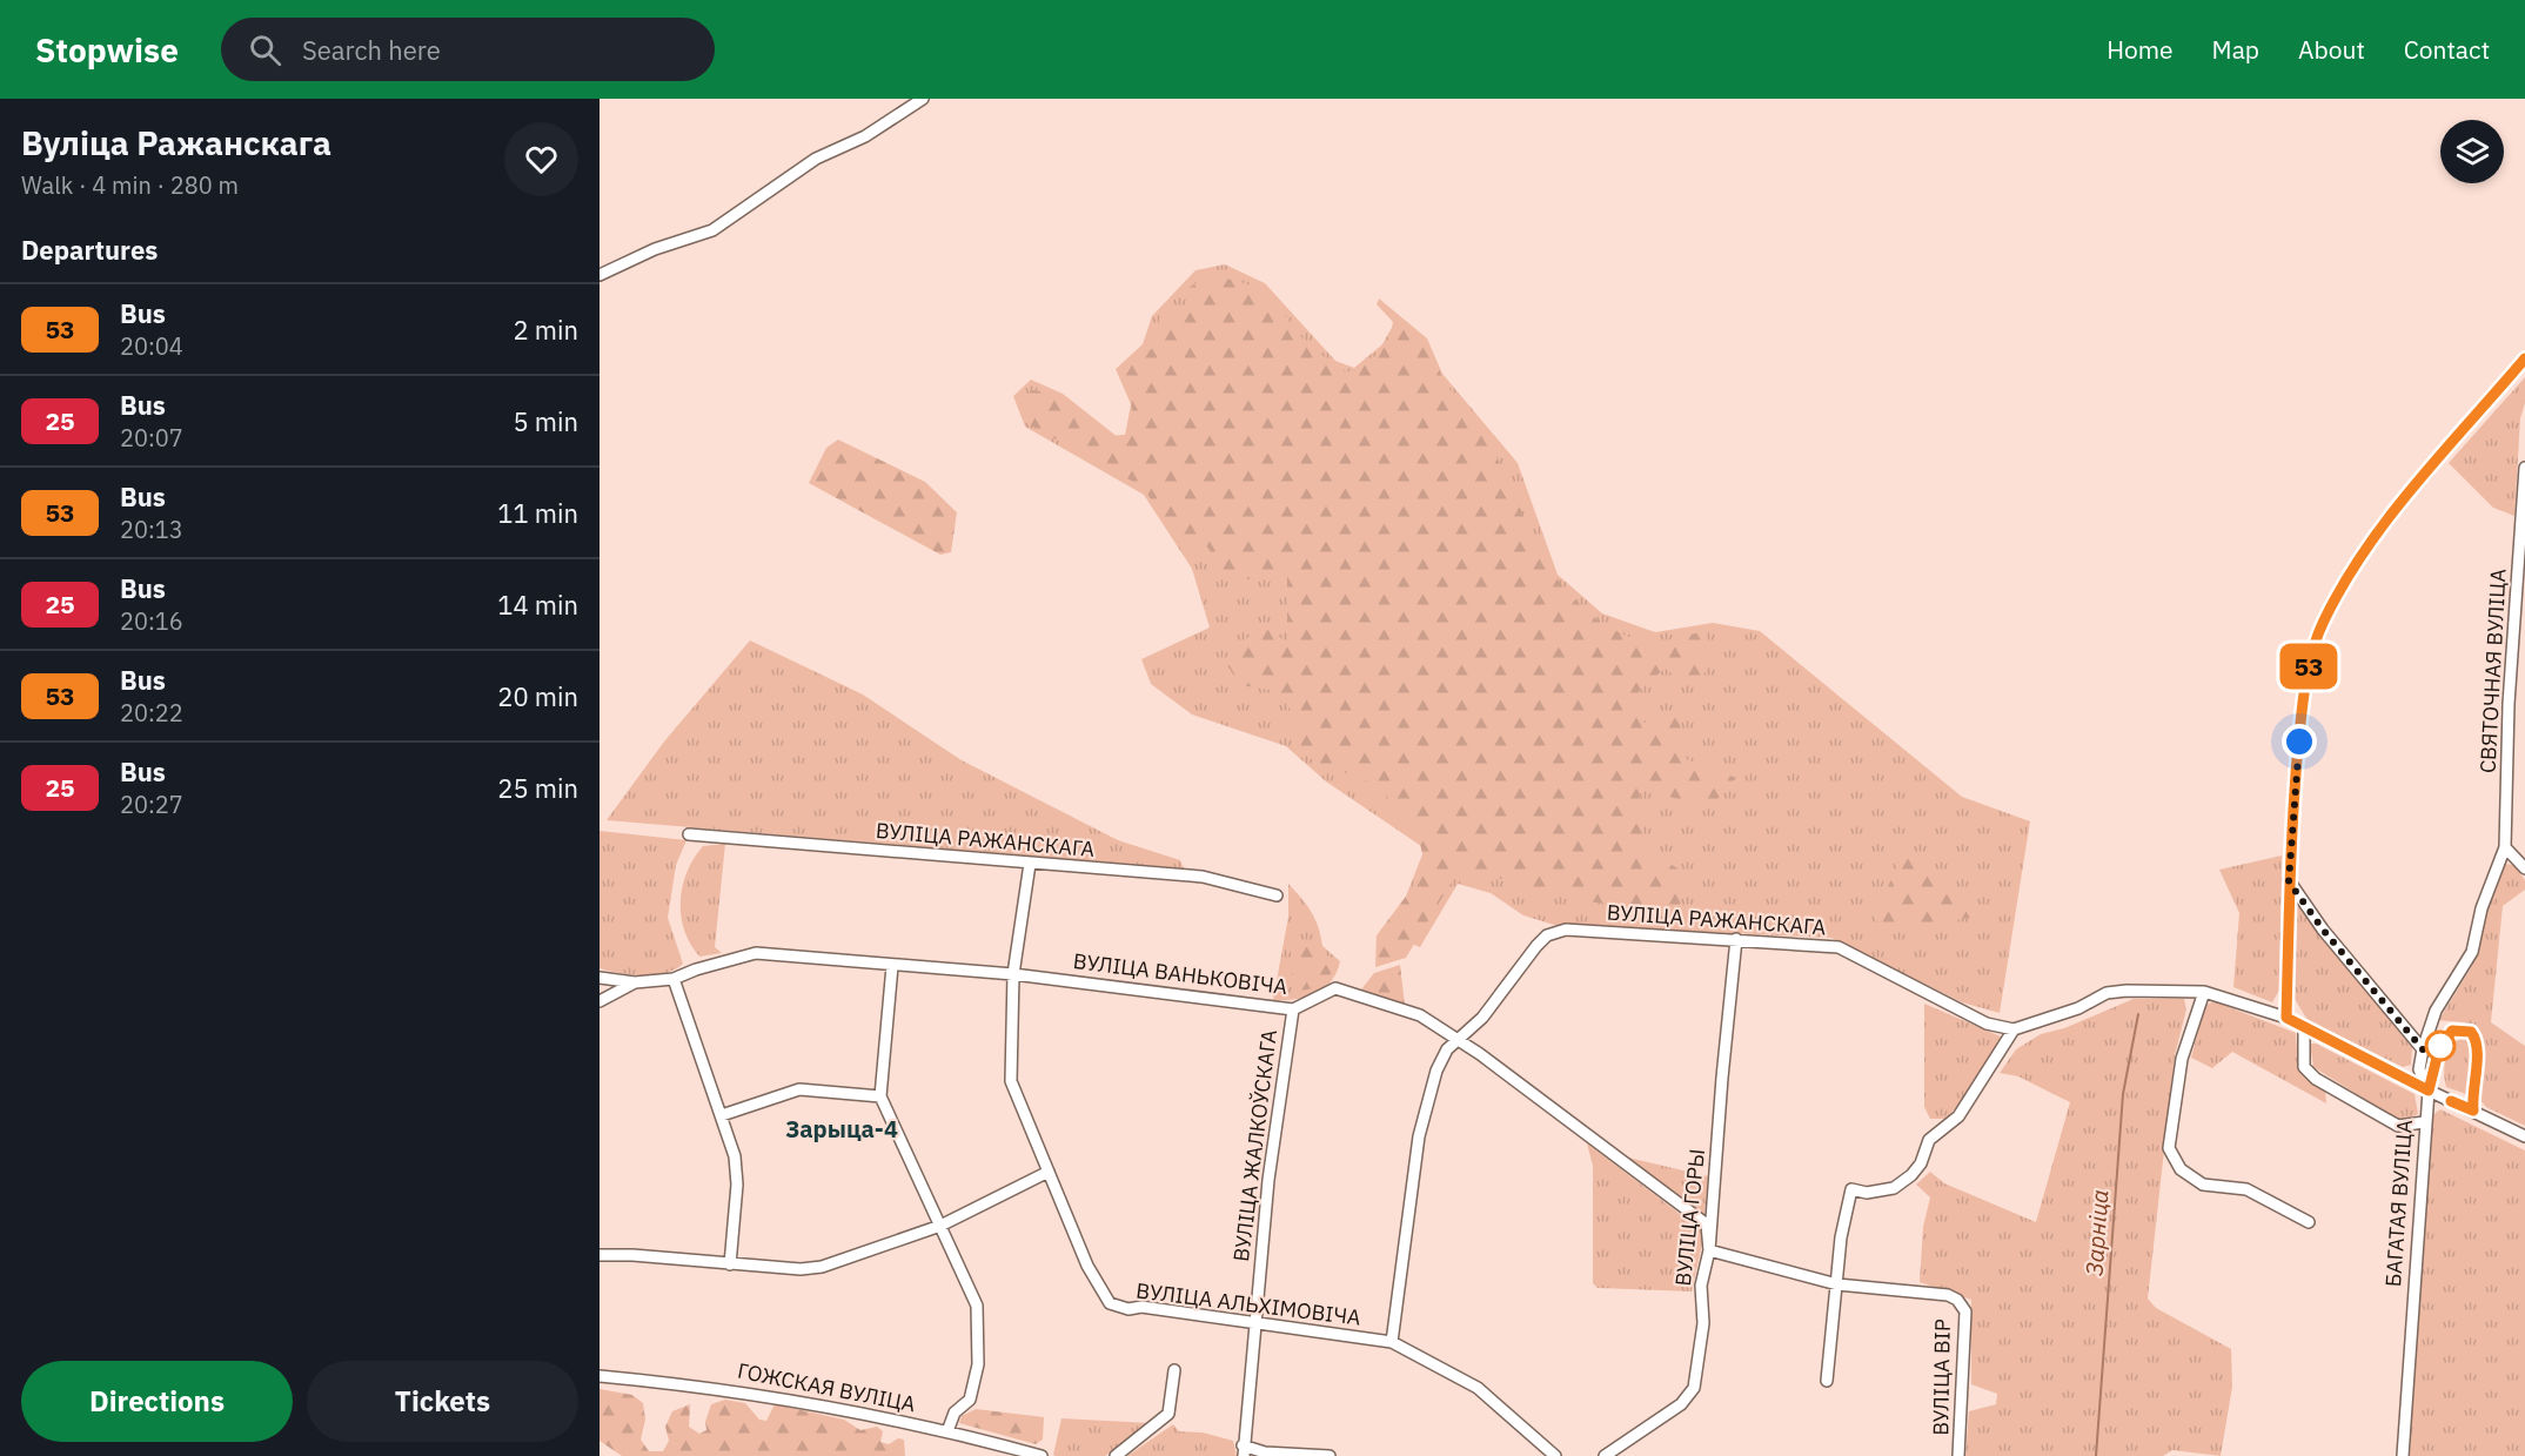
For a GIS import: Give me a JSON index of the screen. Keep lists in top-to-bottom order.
{
  "streets": {
    "street": [
      "СВЯТОЧНАЯ ВУЛІЦА",
      "ВУЛІЦА РАЖАНСКАГА",
      "ВУЛІЦА ВАНЬКОВІЧА",
      "ВУЛІЦА ЖАЛКОЎСКАГА",
      "БАГАТАЯ ВУЛІЦА",
      "ВУЛІЦА ГОРЫ",
      "ВУЛІЦА АЛЬХІМОВІЧА",
      "ВУЛІЦА ВІР",
      "ГОЖСКАЯ ВУЛІЦА"
    ]
  },
  "crossings": [
    ["СВЯТОЧНАЯ ВУЛІЦА", "БАГАТАЯ ВУЛІЦА"],
    ["ВУЛІЦА РАЖАНСКАГА", "ВУЛІЦА ВАНЬКОВІЧА"],
    ["ВУЛІЦА РАЖАНСКАГА", "ВУЛІЦА ГОРЫ"],
    ["ВУЛІЦА РАЖАНСКАГА", "ВУЛІЦА АЛЬХІМОВІЧА"],
    ["ВУЛІЦА ВАНЬКОВІЧА", "ВУЛІЦА ЖАЛКОЎСКАГА"],
    ["ВУЛІЦА ВАНЬКОВІЧА", "ВУЛІЦА ГОРЫ"],
    ["ВУЛІЦА ВАНЬКОВІЧА", "ВУЛІЦА АЛЬХІМОВІЧА"],
    ["ВУЛІЦА ЖАЛКОЎСКАГА", "ВУЛІЦА АЛЬХІМОВІЧА"]
  ],
  "districts": ["Зарыца-4"],
  "water": ["Зарніца"],
  "lines": ["bus line 53"],
  "page": {
    "header": "Stopwise",
    "search": "Search here",
    "nav": [
      "Home",
      "Map",
      "About",
      "Contact"
    ],
    "heading": [
      ["Вуліца Ражанскага", "Walk · 4 min · 280 m"],
      "Departures"
    ],
    "on_map": "53",
    "list": [
      {
        "mark": "53",
        "name": "Bus",
        "note": "20:04",
        "value": "2 min"
      },
      {
        "mark": "25",
        "name": "Bus",
        "note": "20:07",
        "value": "5 min"
      },
      {
        "mark": "53",
        "name": "Bus",
        "note": "20:13",
        "value": "11 min"
      },
      {
        "mark": "25",
        "name": "Bus",
        "note": "20:16",
        "value": "14 min"
      },
      {
        "mark": "53",
        "name": "Bus",
        "note": "20:22",
        "value": "20 min"
      },
      {
        "mark": "25",
        "name": "Bus",
        "note": "20:27",
        "value": "25 min"
      }
    ],
    "buttons": ["Directions", "Tickets"]
  }
}
